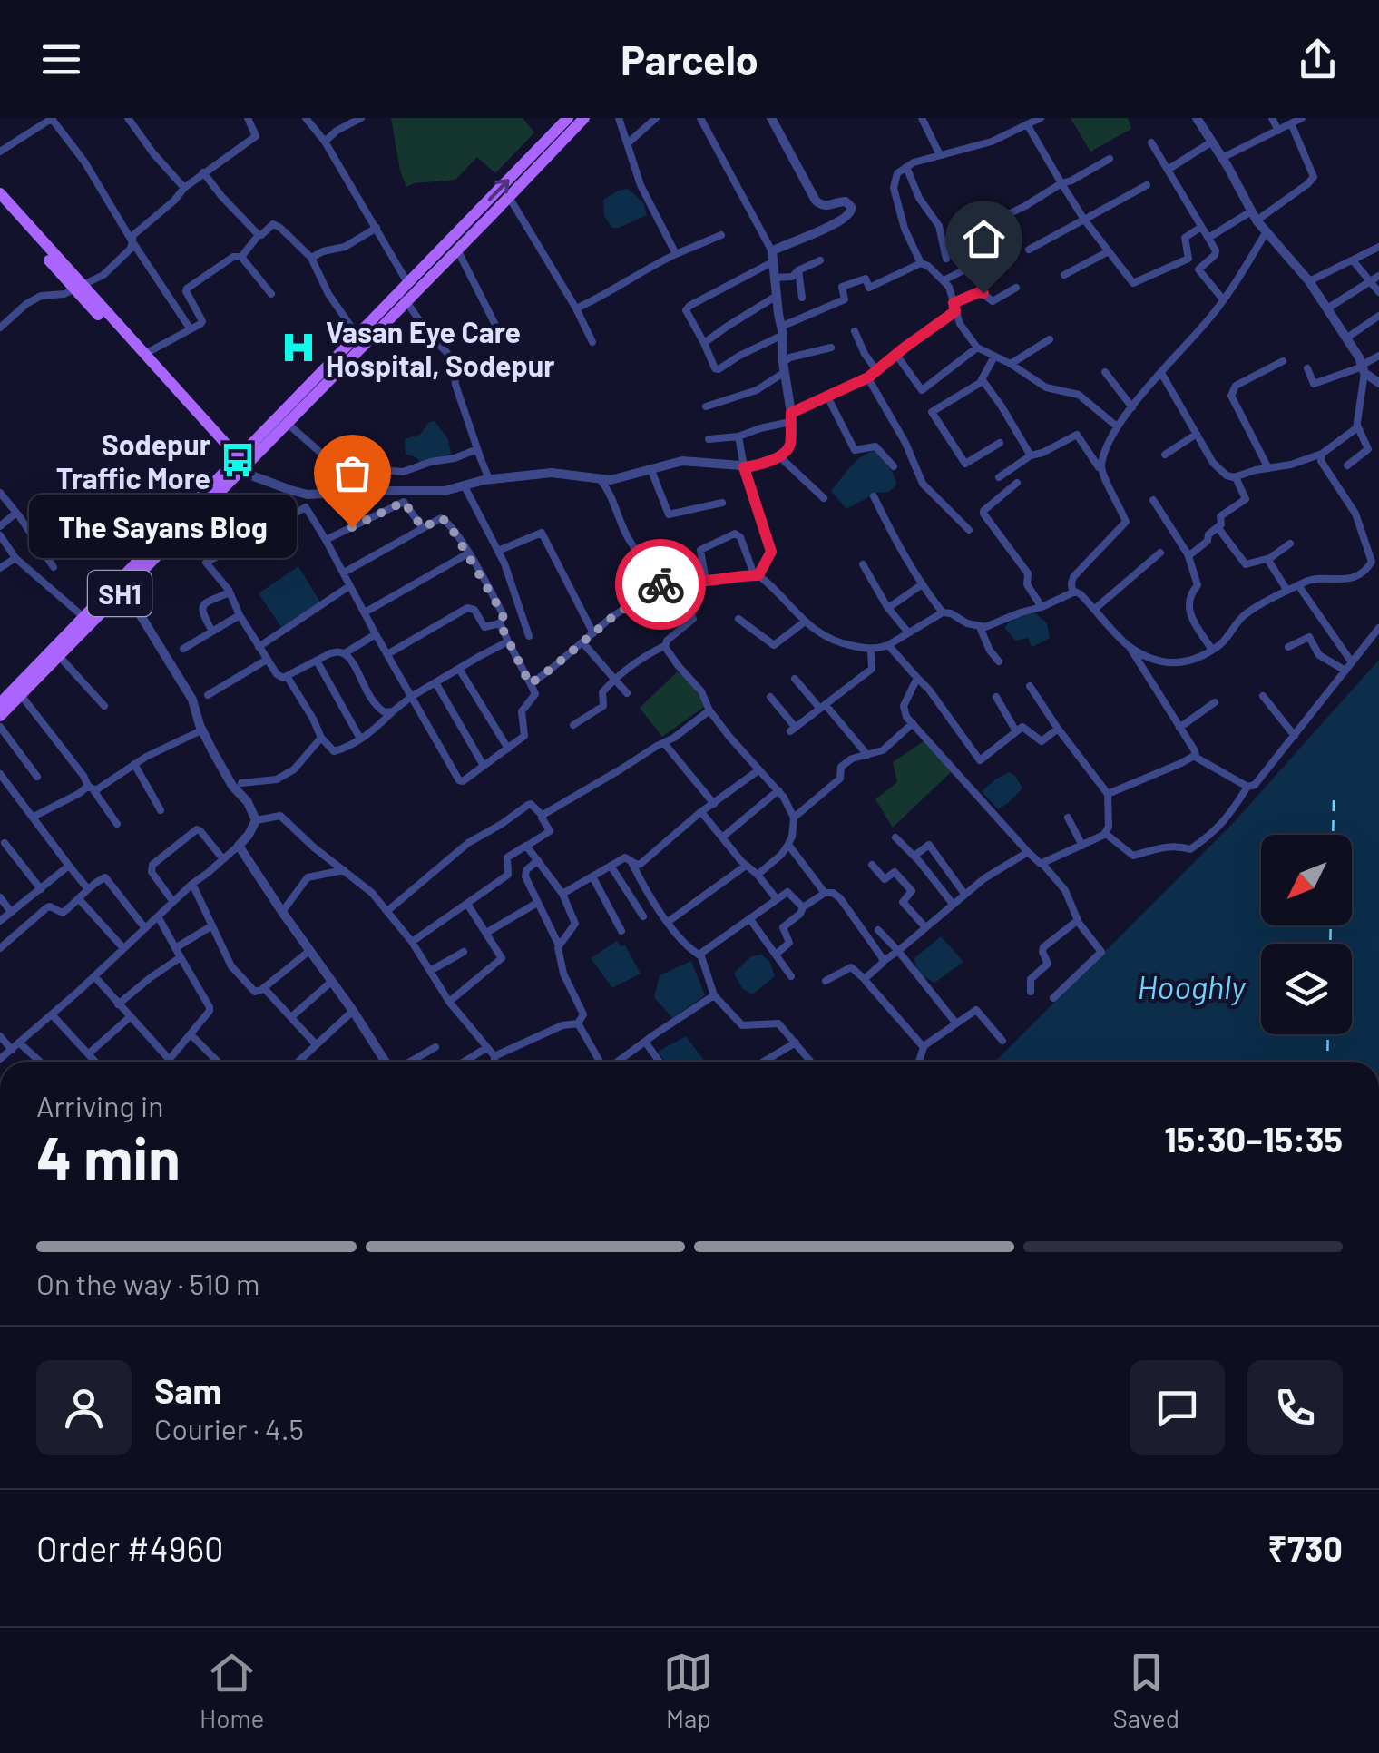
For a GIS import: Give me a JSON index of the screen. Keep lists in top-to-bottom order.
{
  "streets": {
    "main road": ["SH1"]
  },
  "water": ["Hooghly"],
  "places": {
    "hospital": ["Vasan Eye Care Hospital, Sodepur"],
    "bus stop": ["Sodepur Traffic More"],
    "other": ["The Sayans Blog"]
  },
  "north": "bottom left",
  "page": {
    "header": "Parcelo",
    "bubble": "The Sayans Blog",
    "heading": ["4 min", "Arriving in", "15:30–15:35"],
    "panel": [
      "Sam",
      "Courier · 4.5",
      "Order #4960",
      "₹730"
    ],
    "bar": "On the way · 510 m",
    "tabs": ["Home", "Map", "Saved"]
  }
}
